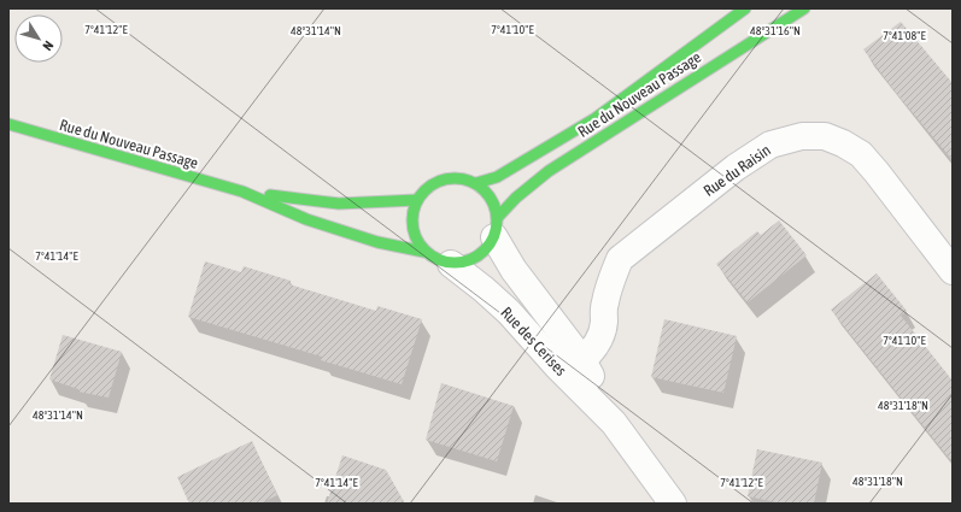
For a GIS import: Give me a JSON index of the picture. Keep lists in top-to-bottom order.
{
  "streets": {
    "main road": ["Rue du Nouveau Passage"],
    "street": ["Rue du Raisin", "Rue des Cerises"]
  },
  "crossings": [
    ["Rue du Nouveau Passage", "Rue des Cerises"],
    ["Rue du Raisin", "Rue des Cerises"]
  ],
  "north": "bottom right",
  "coordinates": [
    "7°41'12\"E",
    "7°41'10\"E",
    "48°31'14\"N",
    "48°31'16\"N",
    "7°41'08\"E",
    "7°41'14\"E",
    "48°31'18\"N"
  ]
}
